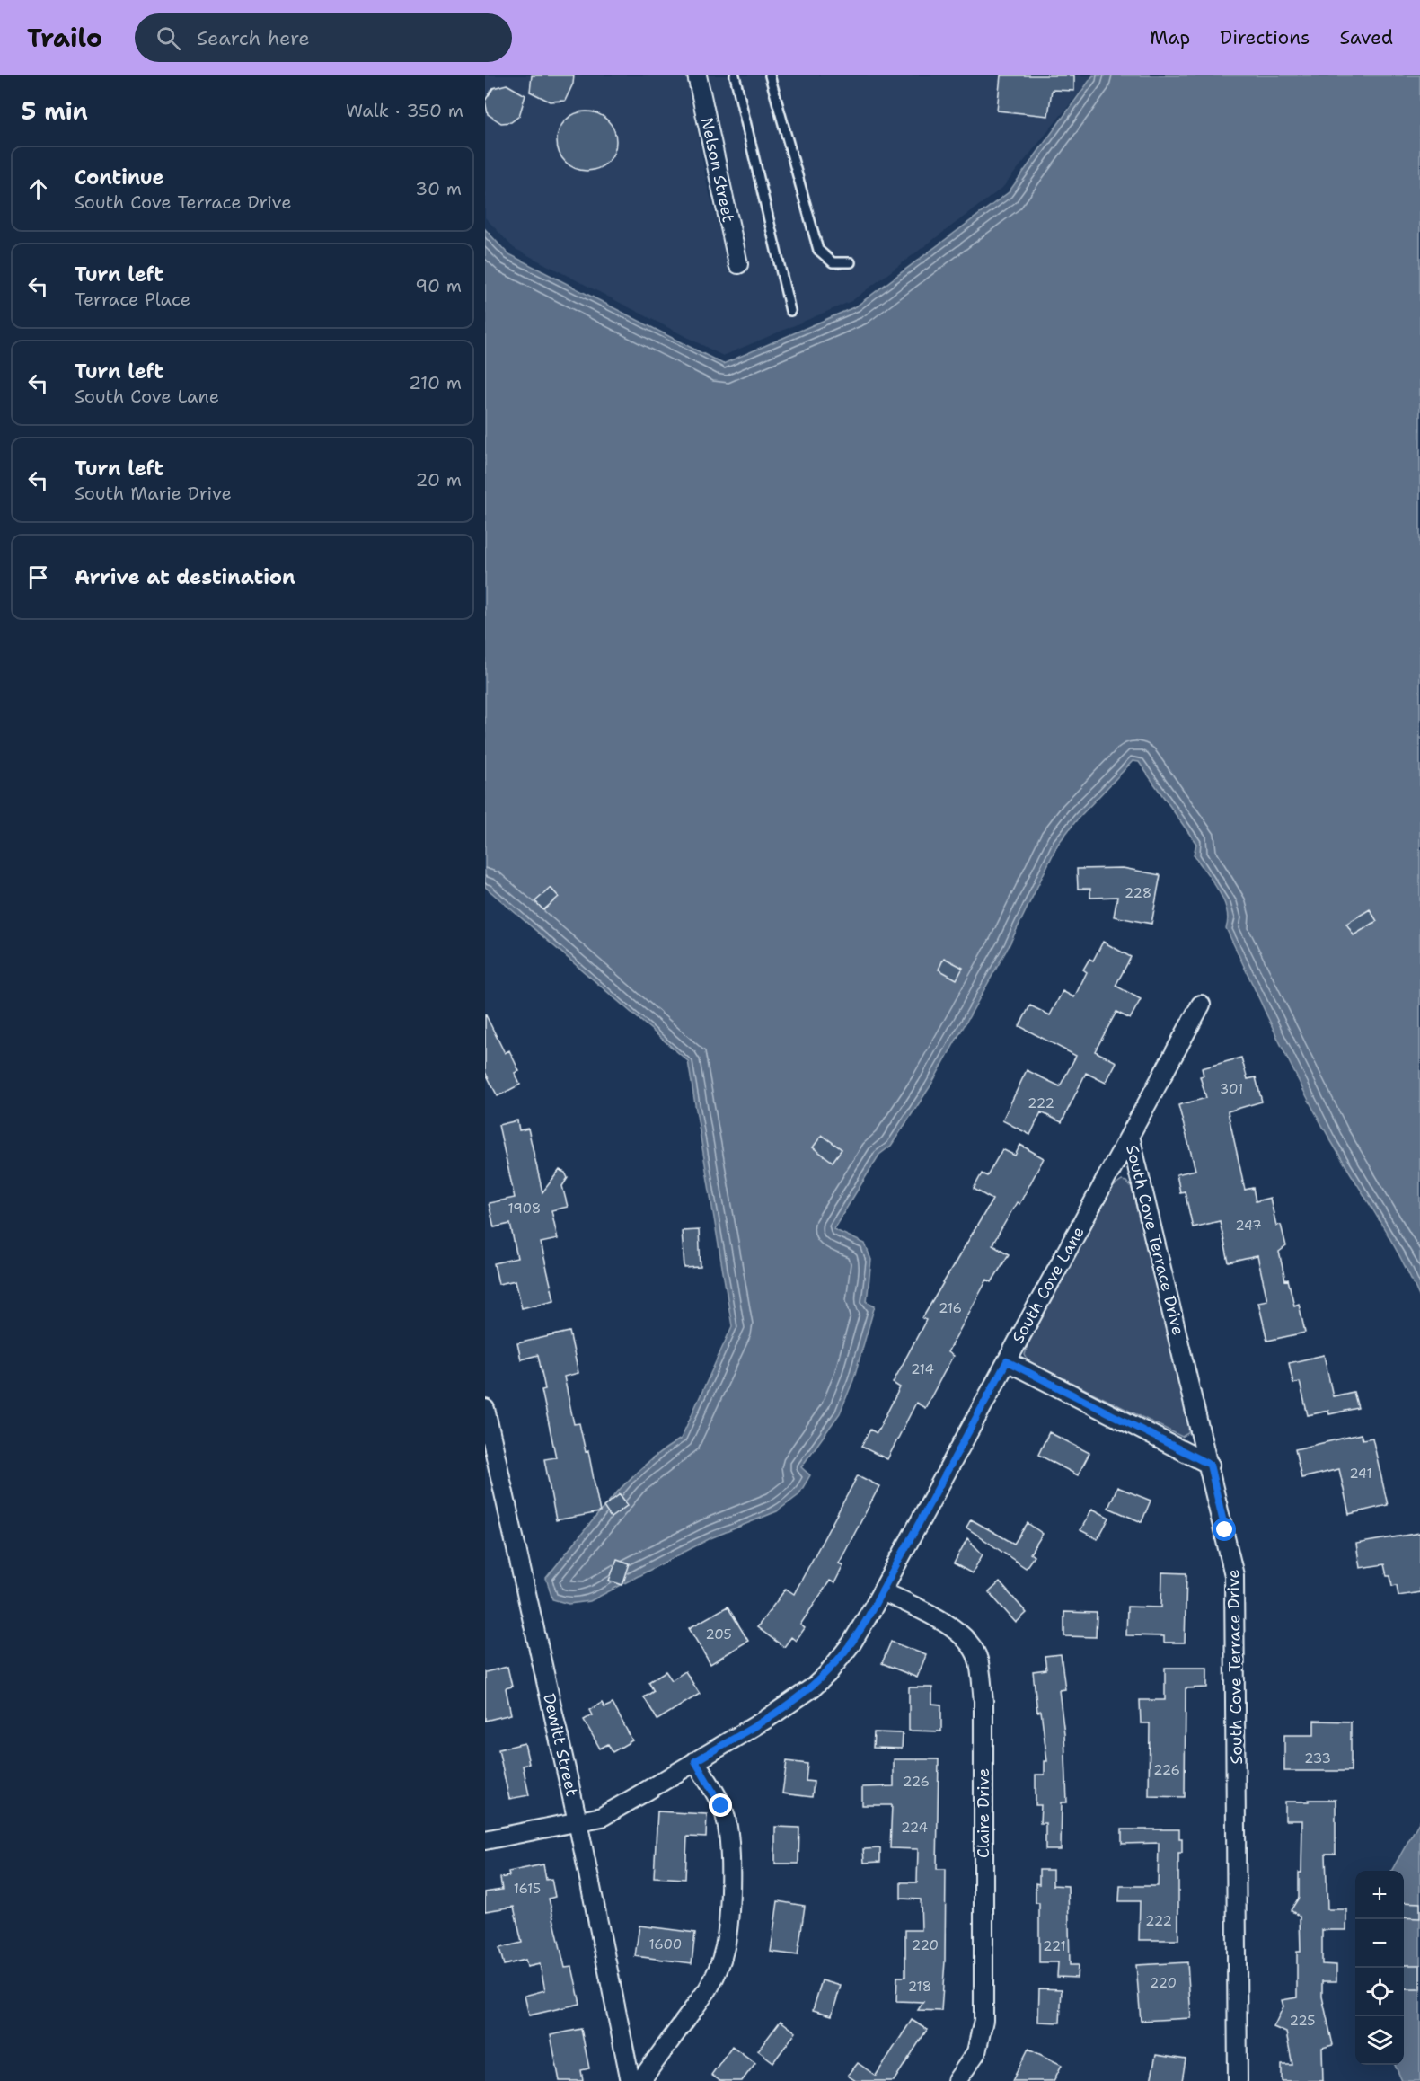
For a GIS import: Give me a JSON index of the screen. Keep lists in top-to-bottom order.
{
  "streets": {
    "street": [
      "Nelson Street",
      "South Cove Terrace Drive",
      "South Cove Lane",
      "Dewitt Street",
      "Claire Drive"
    ]
  },
  "crossings": [
    ["South Cove Terrace Drive", "South Cove Lane"],
    ["South Cove Lane", "Dewitt Street"],
    ["South Cove Lane", "Claire Drive"]
  ],
  "house_numbers": [
    "228",
    "301",
    "222",
    "1908",
    "247",
    "216",
    "214",
    "241",
    "205",
    "233",
    "226",
    "226",
    "224",
    "1615",
    "222",
    "1600",
    "220",
    "221",
    "220",
    "218",
    "225"
  ],
  "page": {
    "header": "Trailo",
    "search": "Search here",
    "nav": ["Map", "Directions", "Saved"],
    "heading": ["5 min", "Walk · 350 m"],
    "list": [
      ["Continue", "South Cove Terrace Drive", "30 m"],
      ["Turn left", "Terrace Place", "90 m"],
      ["Turn left", "South Cove Lane", "210 m"],
      ["Turn left", "South Marie Drive", "20 m"],
      "Arrive at destination"
    ],
    "map_buttons": ["+", "−"]
  }
}
